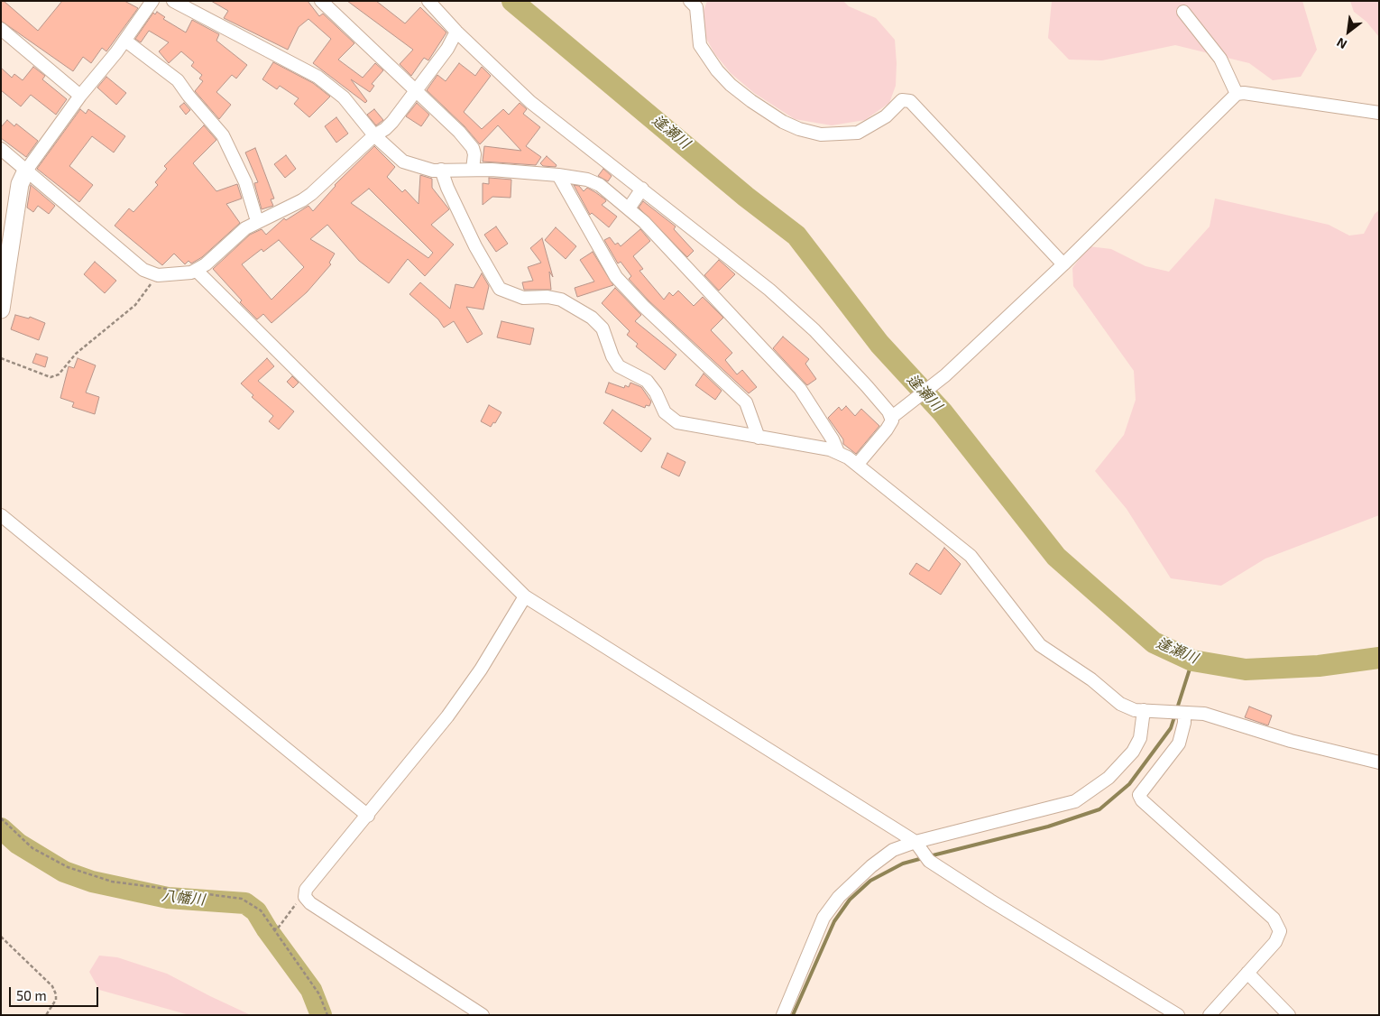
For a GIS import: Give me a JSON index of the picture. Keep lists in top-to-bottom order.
{
  "water": ["逢瀬川", "八幡川"],
  "scale_bar": "50 m",
  "north": "bottom left"
}
